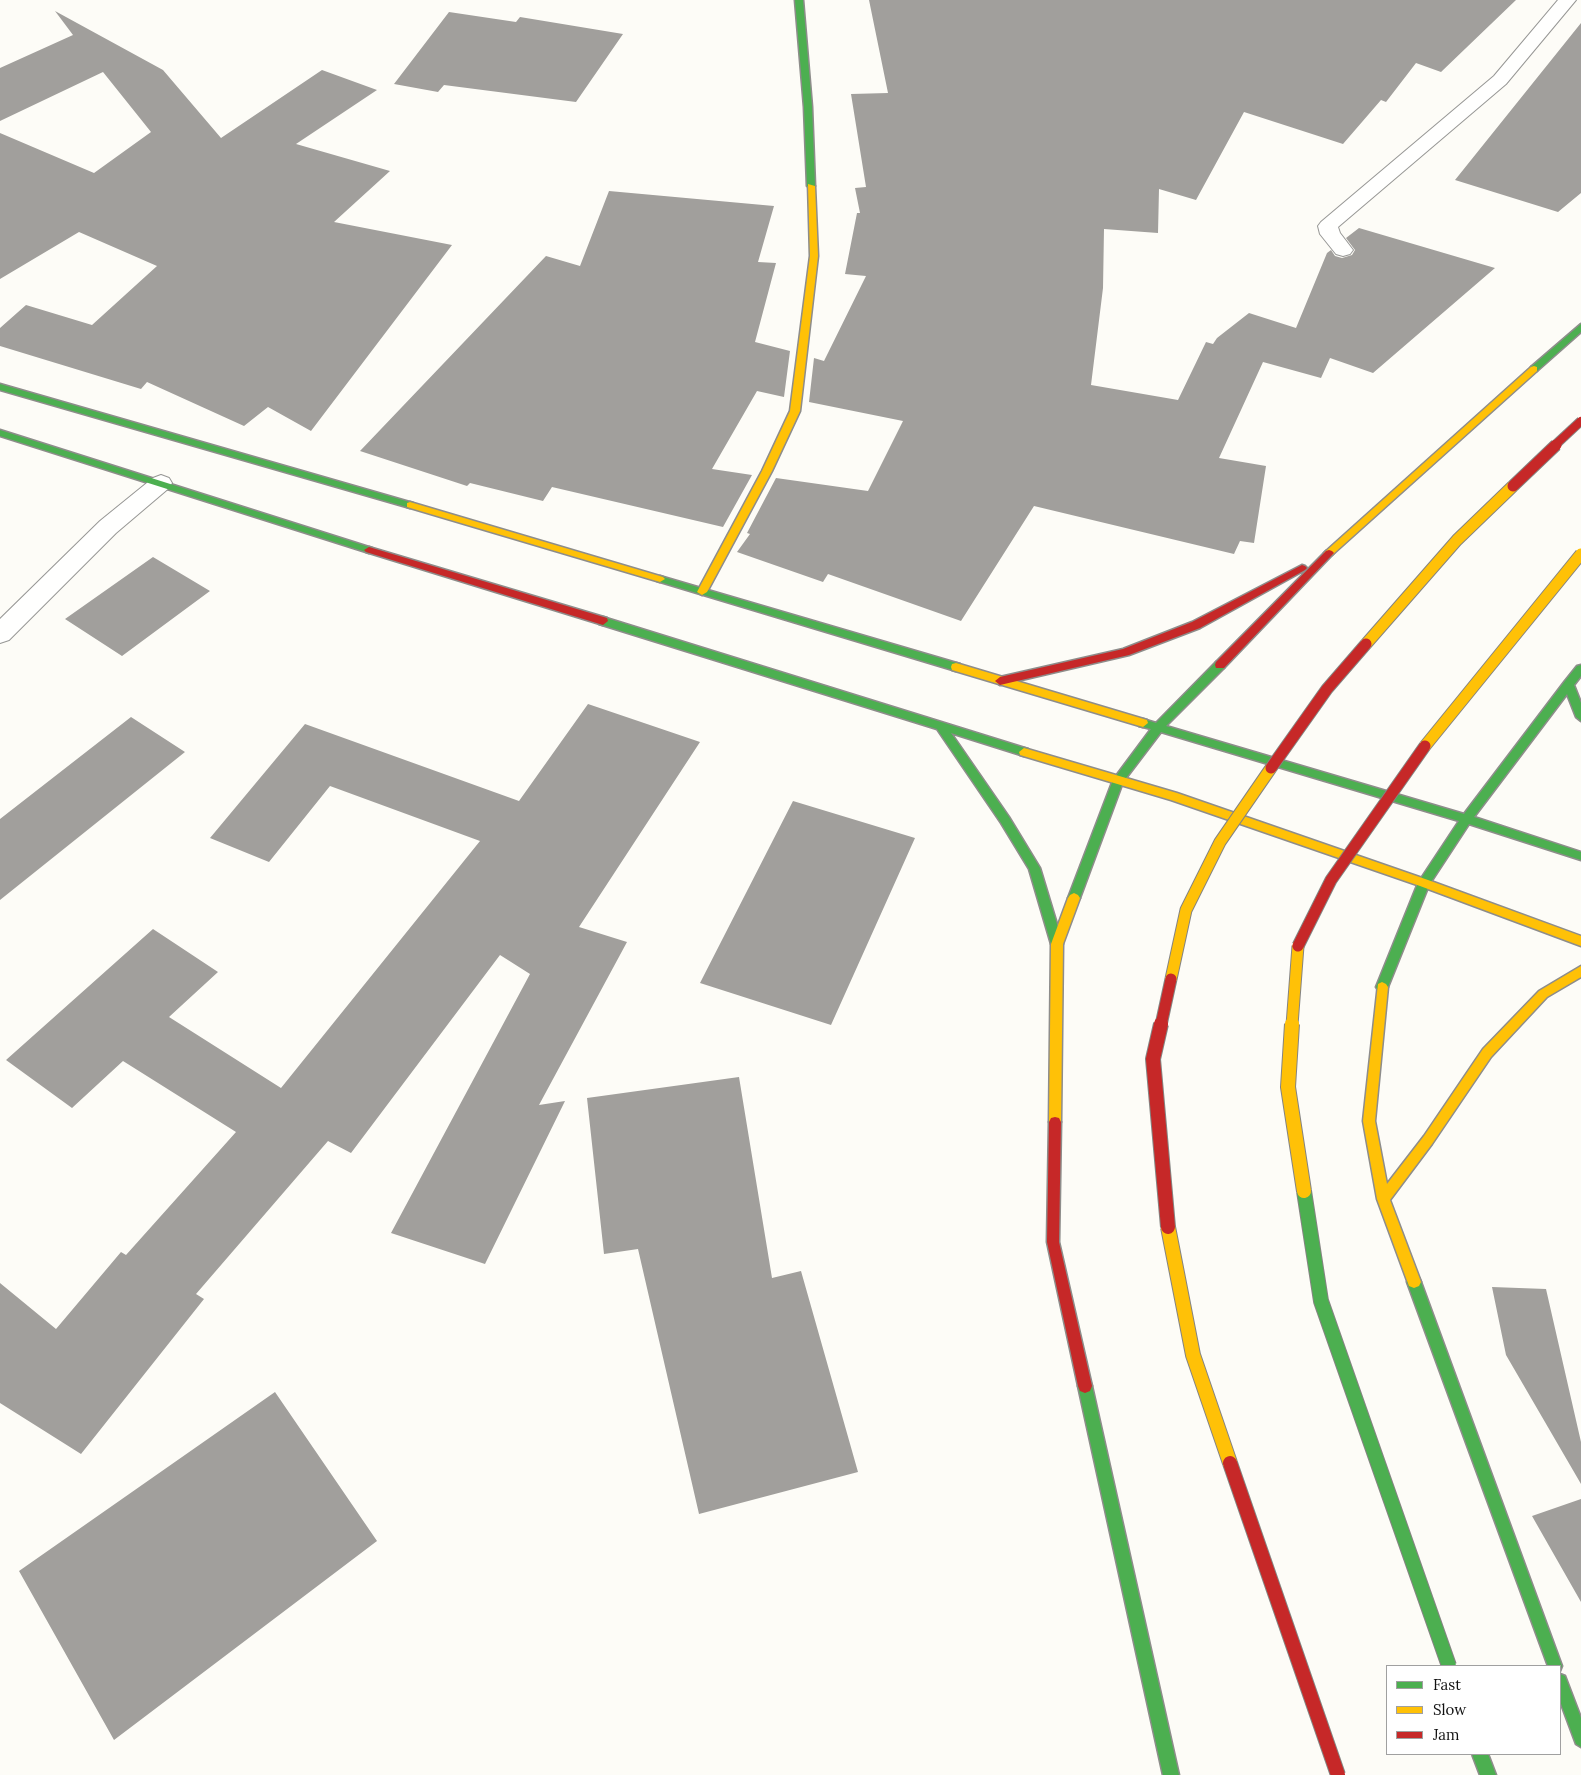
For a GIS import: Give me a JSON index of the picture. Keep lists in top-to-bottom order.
{
  "legend": ["Fast", "Slow", "Jam"]
}
